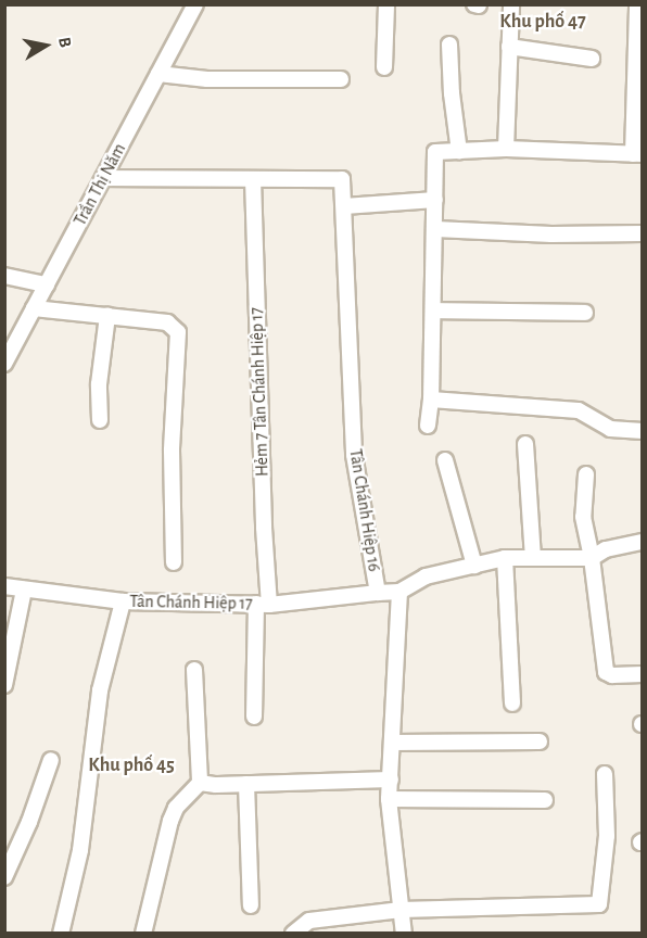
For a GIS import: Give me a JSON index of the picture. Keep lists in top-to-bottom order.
{
  "streets": {
    "street": [
      "Trần Thị Năm",
      "Hẻm 7 Tân Chánh Hiệp 17",
      "Tân Chánh Hiệp 16",
      "Tân Chánh Hiệp 17"
    ]
  },
  "crossings": [
    ["Hẻm 7 Tân Chánh Hiệp 17", "Tân Chánh Hiệp 16"],
    ["Hẻm 7 Tân Chánh Hiệp 17", "Tân Chánh Hiệp 17"],
    ["Tân Chánh Hiệp 16", "Tân Chánh Hiệp 17"]
  ],
  "districts": ["Khu phố 47", "Khu phố 45"],
  "north": "right"
}
